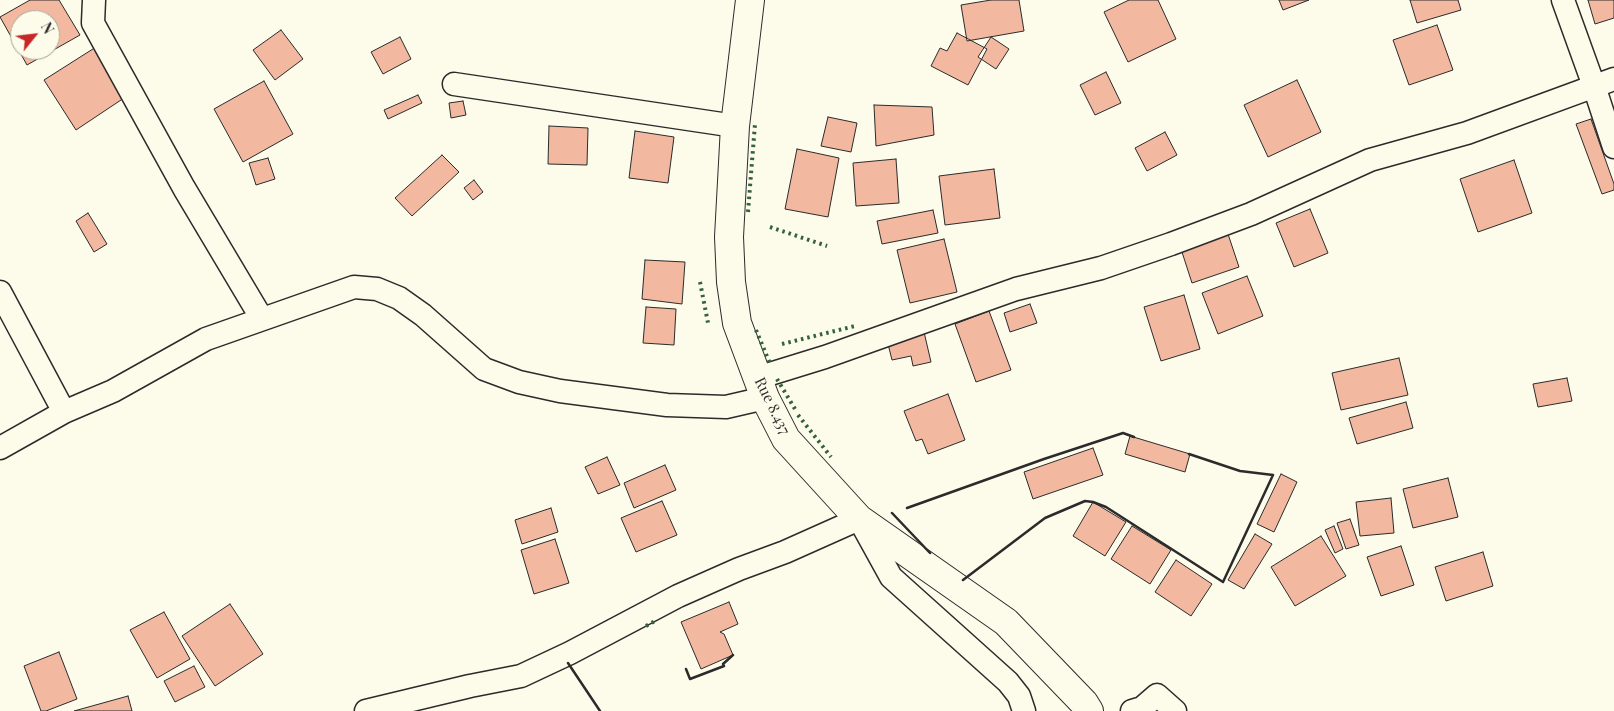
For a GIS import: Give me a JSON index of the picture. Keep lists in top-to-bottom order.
{
  "streets": {
    "main road": ["Rue 8.437"]
  },
  "north": "top right"
}
